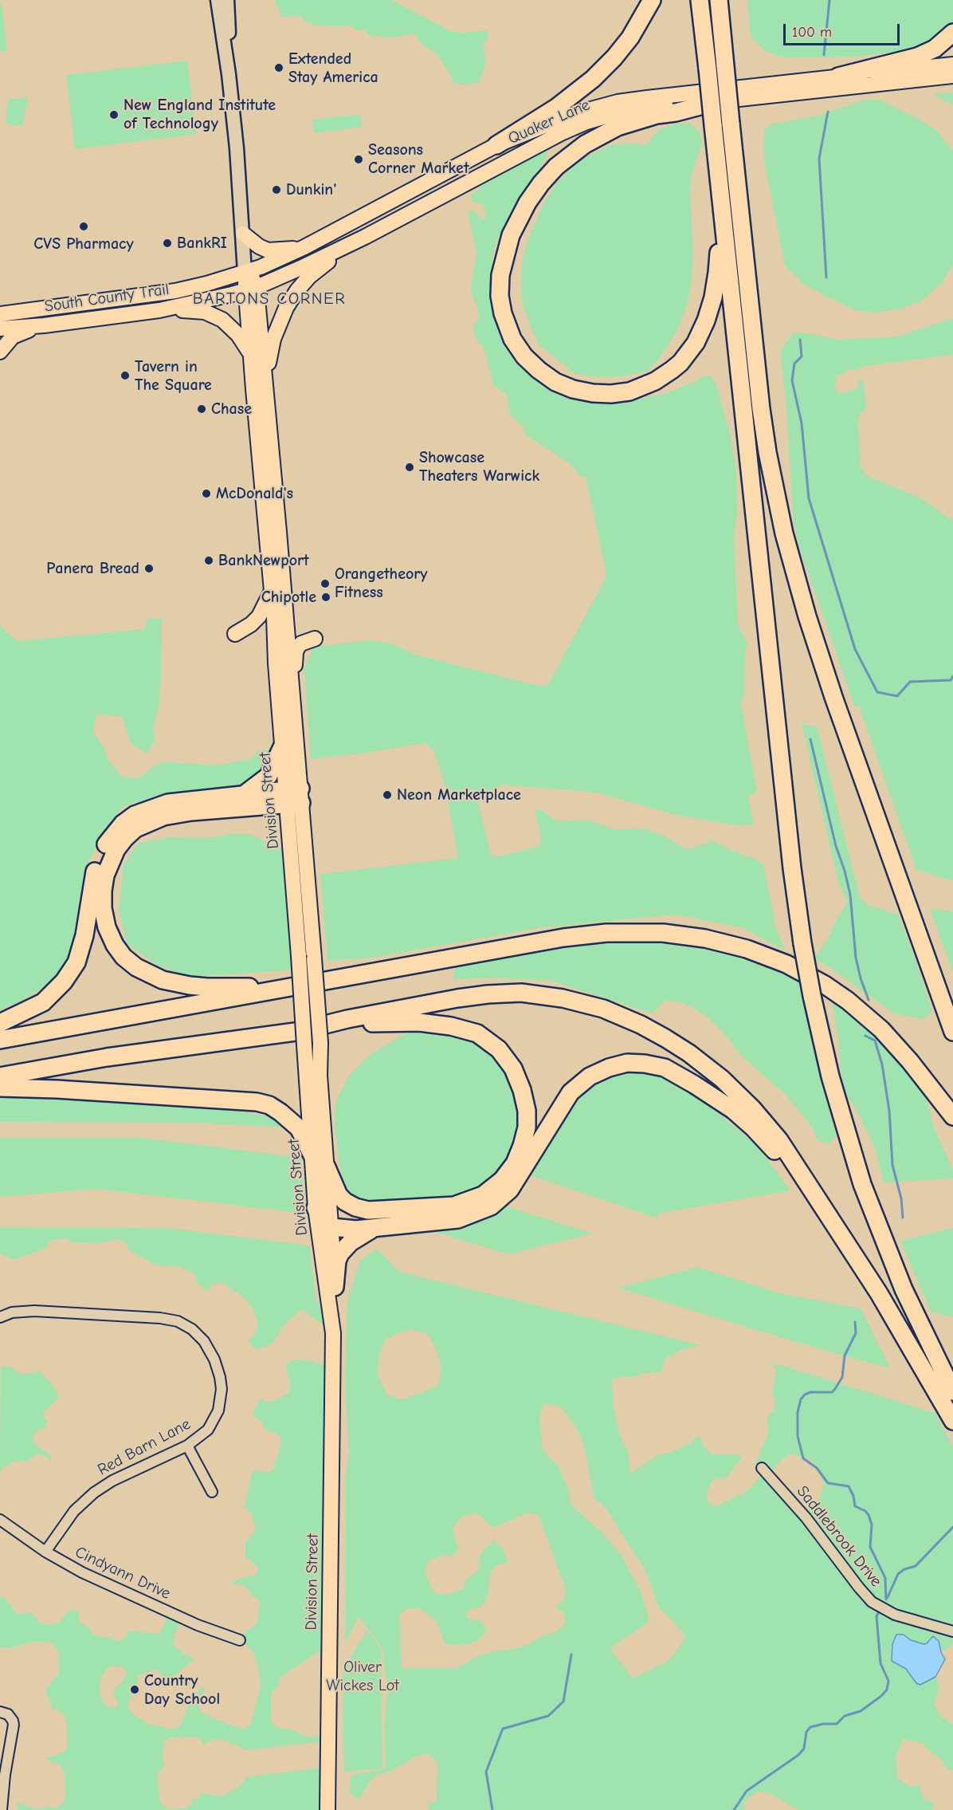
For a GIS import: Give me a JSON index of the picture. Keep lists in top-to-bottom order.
{
  "streets": {
    "main road": ["Quaker Lane", "South County Trail", "Division Street"],
    "street": ["Red Barn Lane", "Saddlebrook Drive", "Cindyann Drive"]
  },
  "crossings": [
    ["Quaker Lane", "South County Trail"],
    ["Quaker Lane", "Division Street"],
    ["South County Trail", "Division Street"],
    ["Red Barn Lane", "Cindyann Drive"]
  ],
  "districts": ["BARTONS CORNER"],
  "parks": ["Oliver Wickes Lot"],
  "places": [
    "Extended Stay America",
    "New England Institute of Technology",
    "Seasons Corner Market",
    "Dunkin'",
    "CVS Pharmacy",
    "BankRI",
    "Tavern in The Square",
    "Chase",
    "Showcase Theaters Warwick",
    "McDonald's",
    "BankNewport",
    "Panera Bread",
    "Orangetheory Fitness",
    "Chipotle",
    "Neon Marketplace",
    "Country Day School"
  ],
  "scale_bar": "100 m"
}
